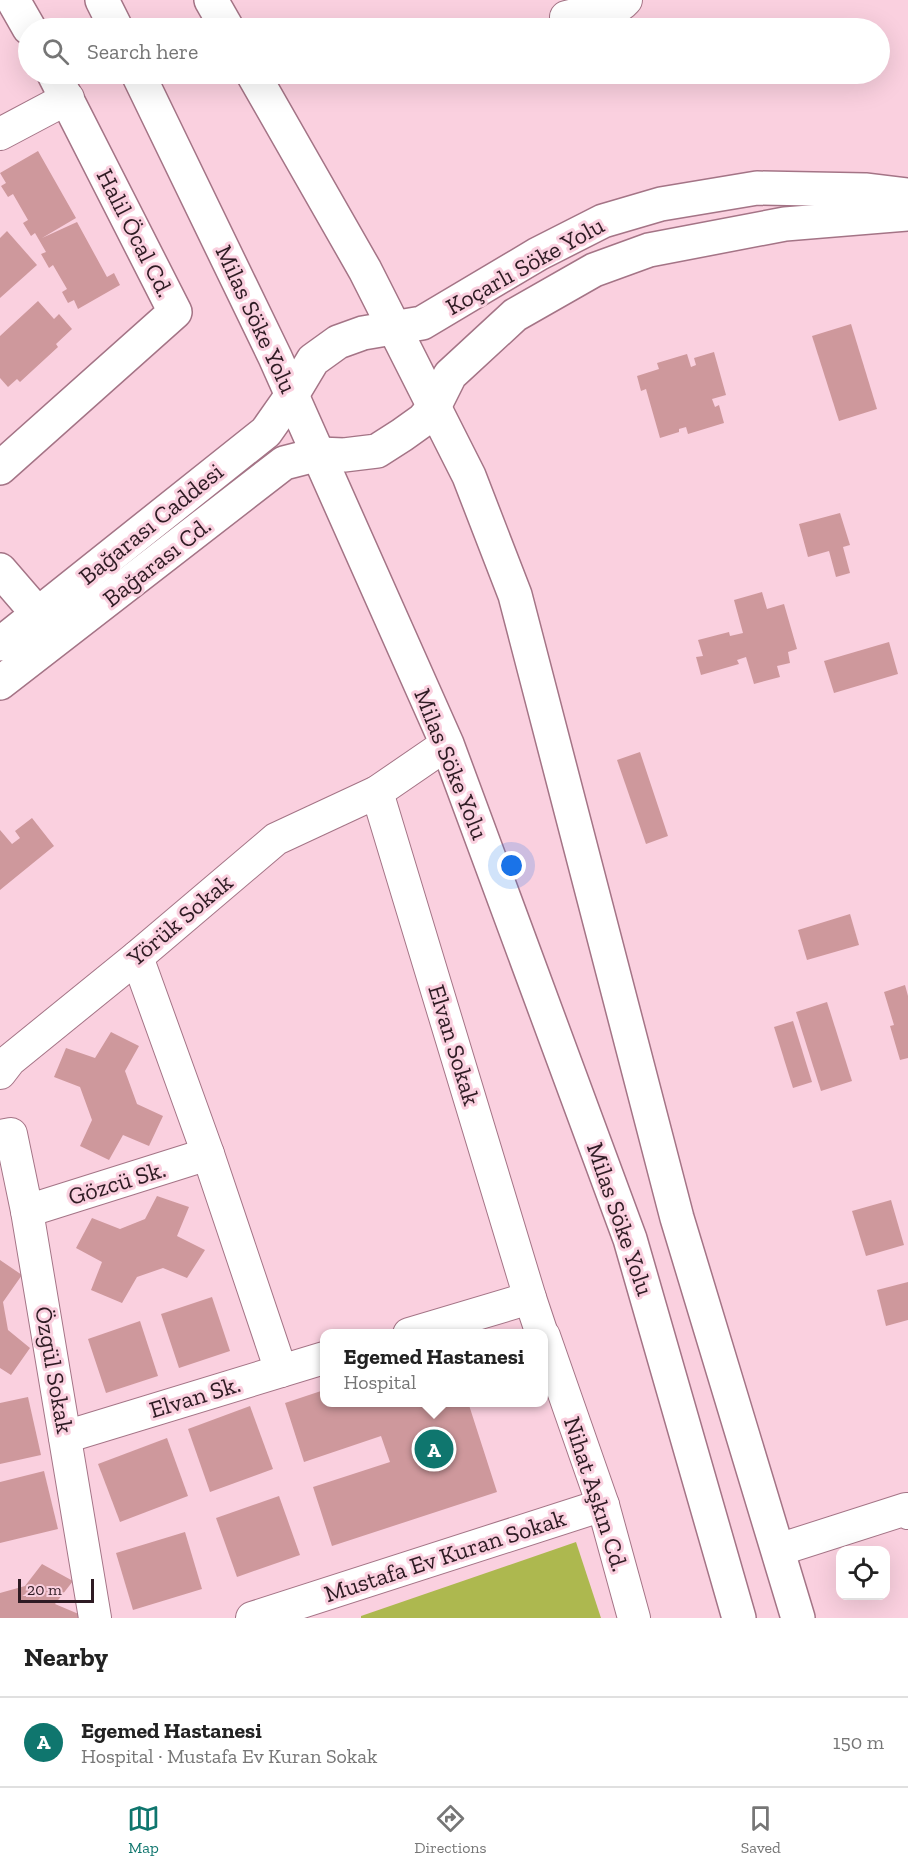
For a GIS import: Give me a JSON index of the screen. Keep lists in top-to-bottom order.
{
  "streets": {
    "main road": [
      "Halil Öcal Cd.",
      "Koçarlı Söke Yolu",
      "Milas Söke Yolu",
      "Bağarası Caddesi",
      "Bağarası Cd."
    ],
    "street": [
      "Yörük Sokak",
      "Elvan Sokak",
      "Gözcü Sk.",
      "Özgül Sokak",
      "Elvan Sk.",
      "Nihat Aşkın Cd.",
      "Mustafa Ev Kuran Sokak"
    ]
  },
  "crossings": [
    ["Koçarlı Söke Yolu", "Milas Söke Yolu"],
    ["Koçarlı Söke Yolu", "Bağarası Caddesi"],
    ["Koçarlı Söke Yolu", "Bağarası Cd."],
    ["Milas Söke Yolu", "Bağarası Caddesi"],
    ["Milas Söke Yolu", "Bağarası Cd."],
    ["Milas Söke Yolu", "Yörük Sokak"],
    ["Bağarası Caddesi", "Bağarası Cd."],
    ["Yörük Sokak", "Elvan Sokak"],
    ["Elvan Sokak", "Nihat Aşkın Cd."],
    ["Gözcü Sk.", "Özgül Sokak"],
    ["Özgül Sokak", "Elvan Sk."],
    ["Nihat Aşkın Cd.", "Mustafa Ev Kuran Sokak"]
  ],
  "scale_bar": "20 m",
  "page": {
    "search": "Search here",
    "popup": ["Egemed Hastanesi", "Hospital"],
    "pins": "A",
    "scale": "20 m",
    "heading": "Nearby",
    "list": [
      {
        "mark": "A",
        "name": "Egemed Hastanesi",
        "note": "Hospital · Mustafa Ev Kuran Sokak",
        "value": "150 m"
      }
    ],
    "nav": ["Map", "Directions", "Saved"]
  }
}
